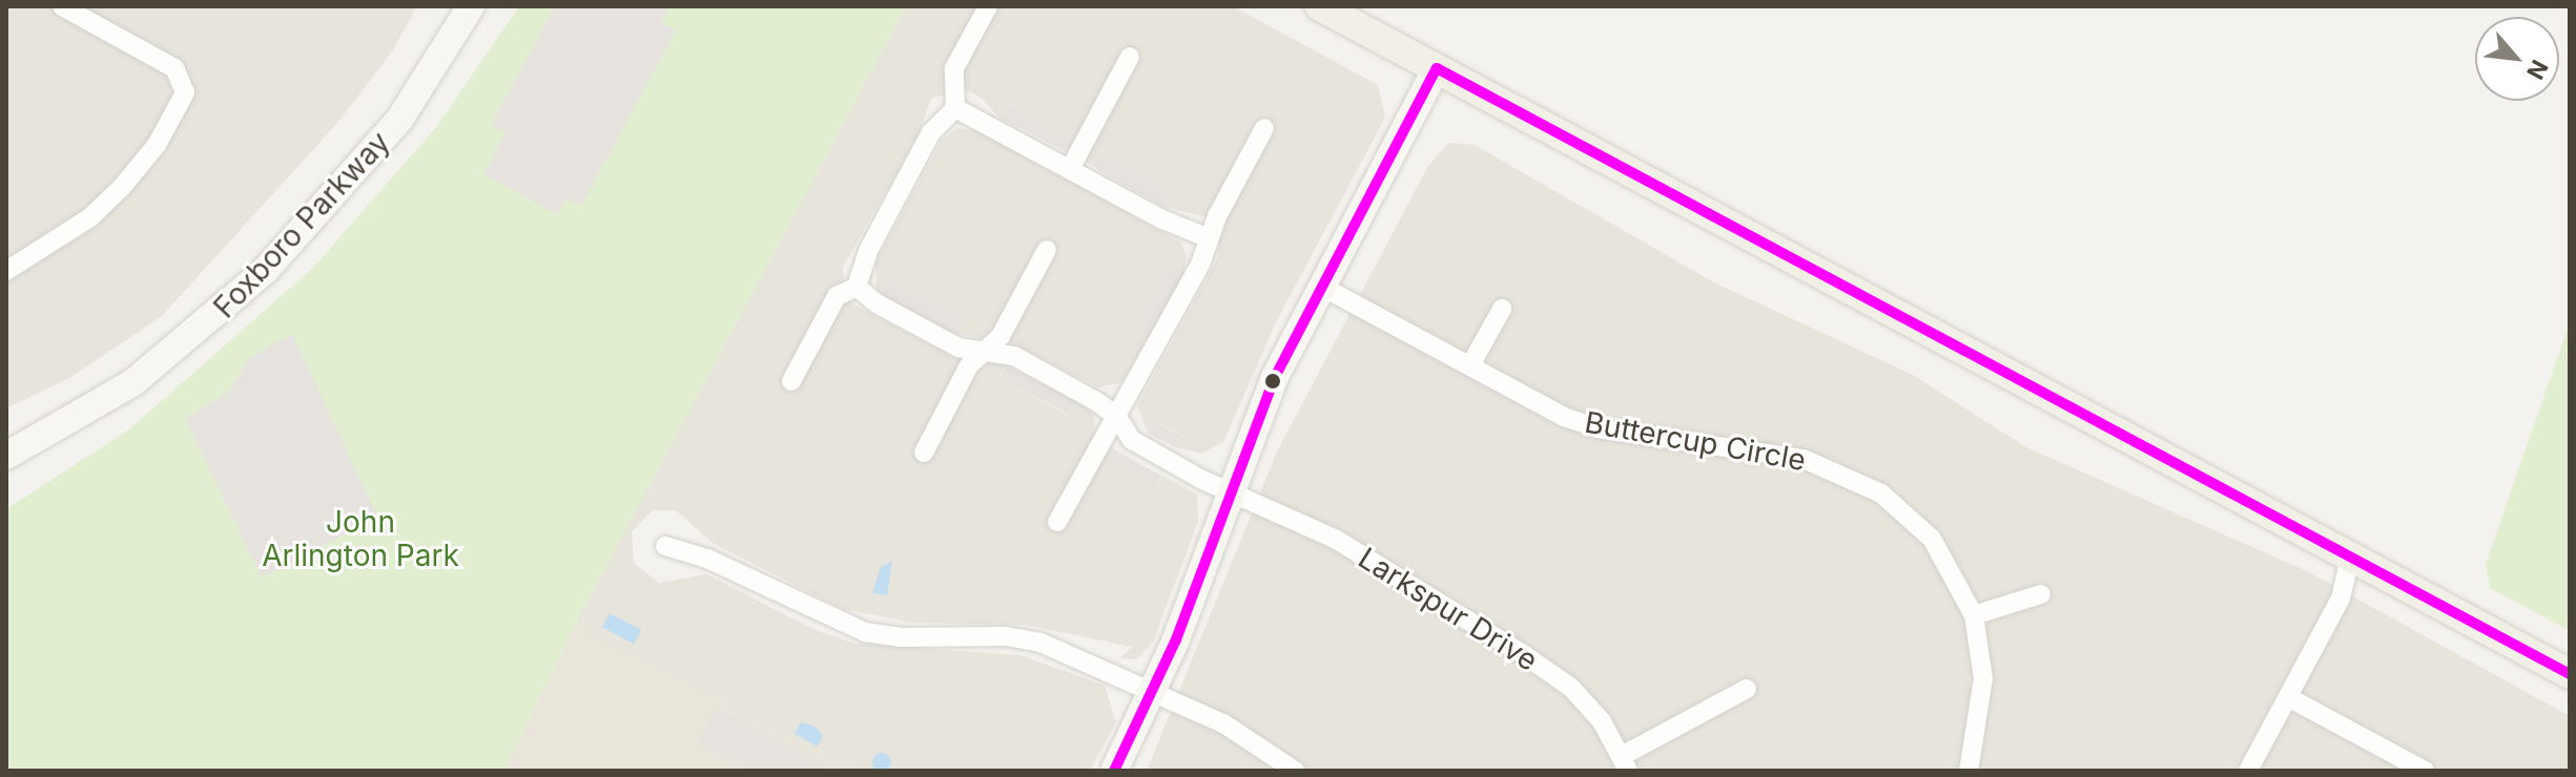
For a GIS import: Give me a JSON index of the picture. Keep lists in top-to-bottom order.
{
  "streets": {
    "street": ["Foxboro Parkway", "Buttercup Circle", "Larkspur Drive"]
  },
  "parks": ["John Arlington Park"],
  "north": "bottom right"
}
